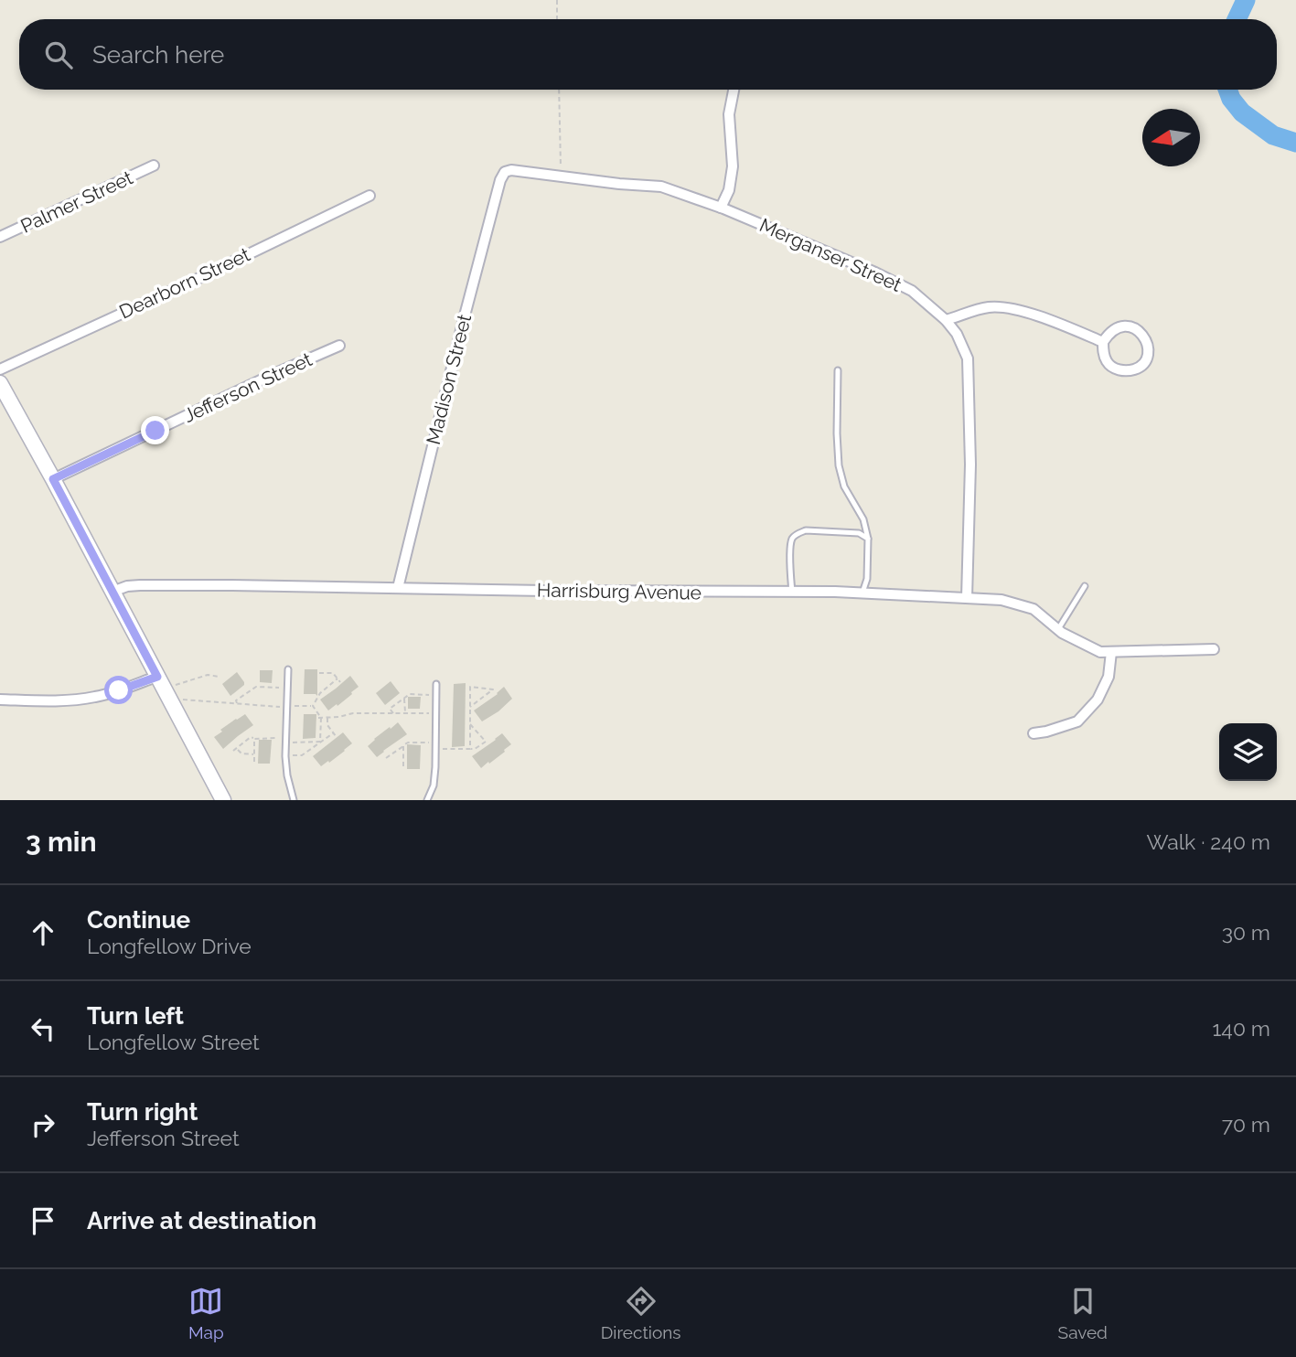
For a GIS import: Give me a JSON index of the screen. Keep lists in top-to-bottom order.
{
  "streets": {
    "street": [
      "Palmer Street",
      "Merganser Street",
      "Dearborn Street",
      "Madison Street",
      "Jefferson Street",
      "Harrisburg Avenue"
    ]
  },
  "crossings": [
    ["Merganser Street", "Madison Street"],
    ["Merganser Street", "Harrisburg Avenue"],
    ["Madison Street", "Harrisburg Avenue"]
  ],
  "north": "left",
  "page": {
    "search": "Search here",
    "heading": ["3 min", "Walk · 240 m"],
    "list": [
      ["Continue", "Longfellow Drive", "30 m"],
      ["Turn left", "Longfellow Street", "140 m"],
      ["Turn right", "Jefferson Street", "70 m"],
      "Arrive at destination"
    ],
    "nav": ["Map", "Directions", "Saved"]
  }
}
